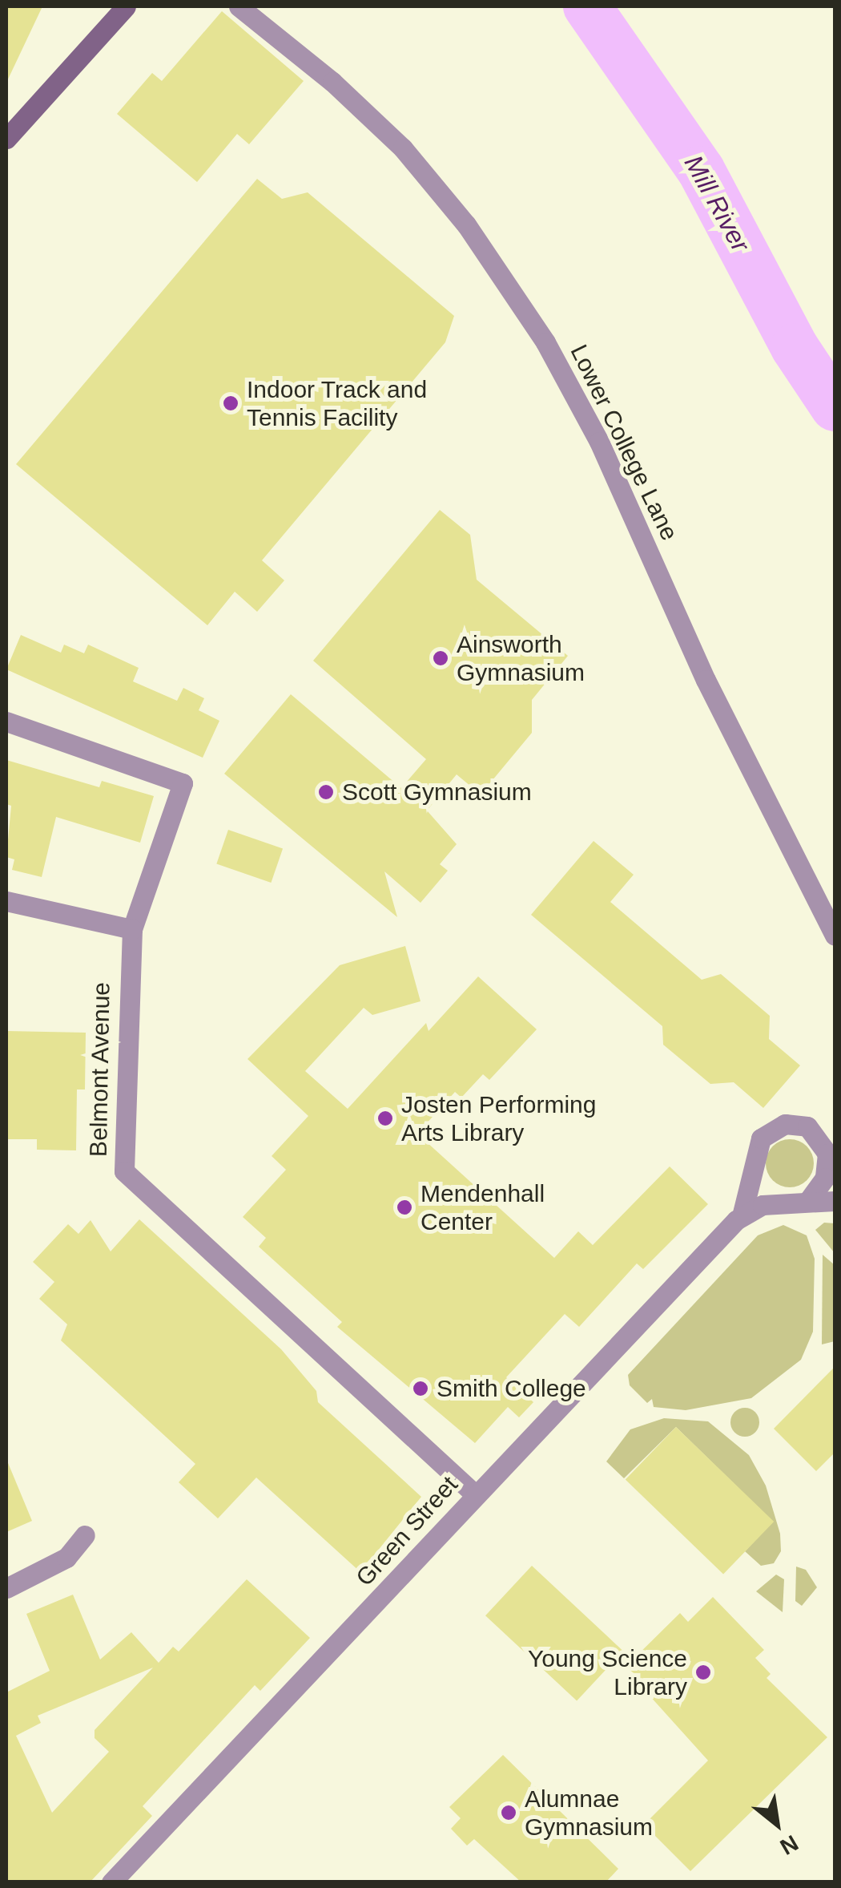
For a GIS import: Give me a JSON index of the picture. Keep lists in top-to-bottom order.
{
  "streets": {
    "street": ["Lower College Lane", "Belmont Avenue", "Green Street"]
  },
  "crossings": [
    ["Belmont Avenue", "Green Street"]
  ],
  "water": ["Mill River"],
  "places": [
    "Indoor Track and Tennis Facility",
    "Ainsworth Gymnasium",
    "Scott Gymnasium",
    "Josten Performing Arts Library",
    "Mendenhall Center",
    "Smith College",
    "Young Science Library",
    "Alumnae Gymnasium"
  ],
  "north": "bottom right"
}
